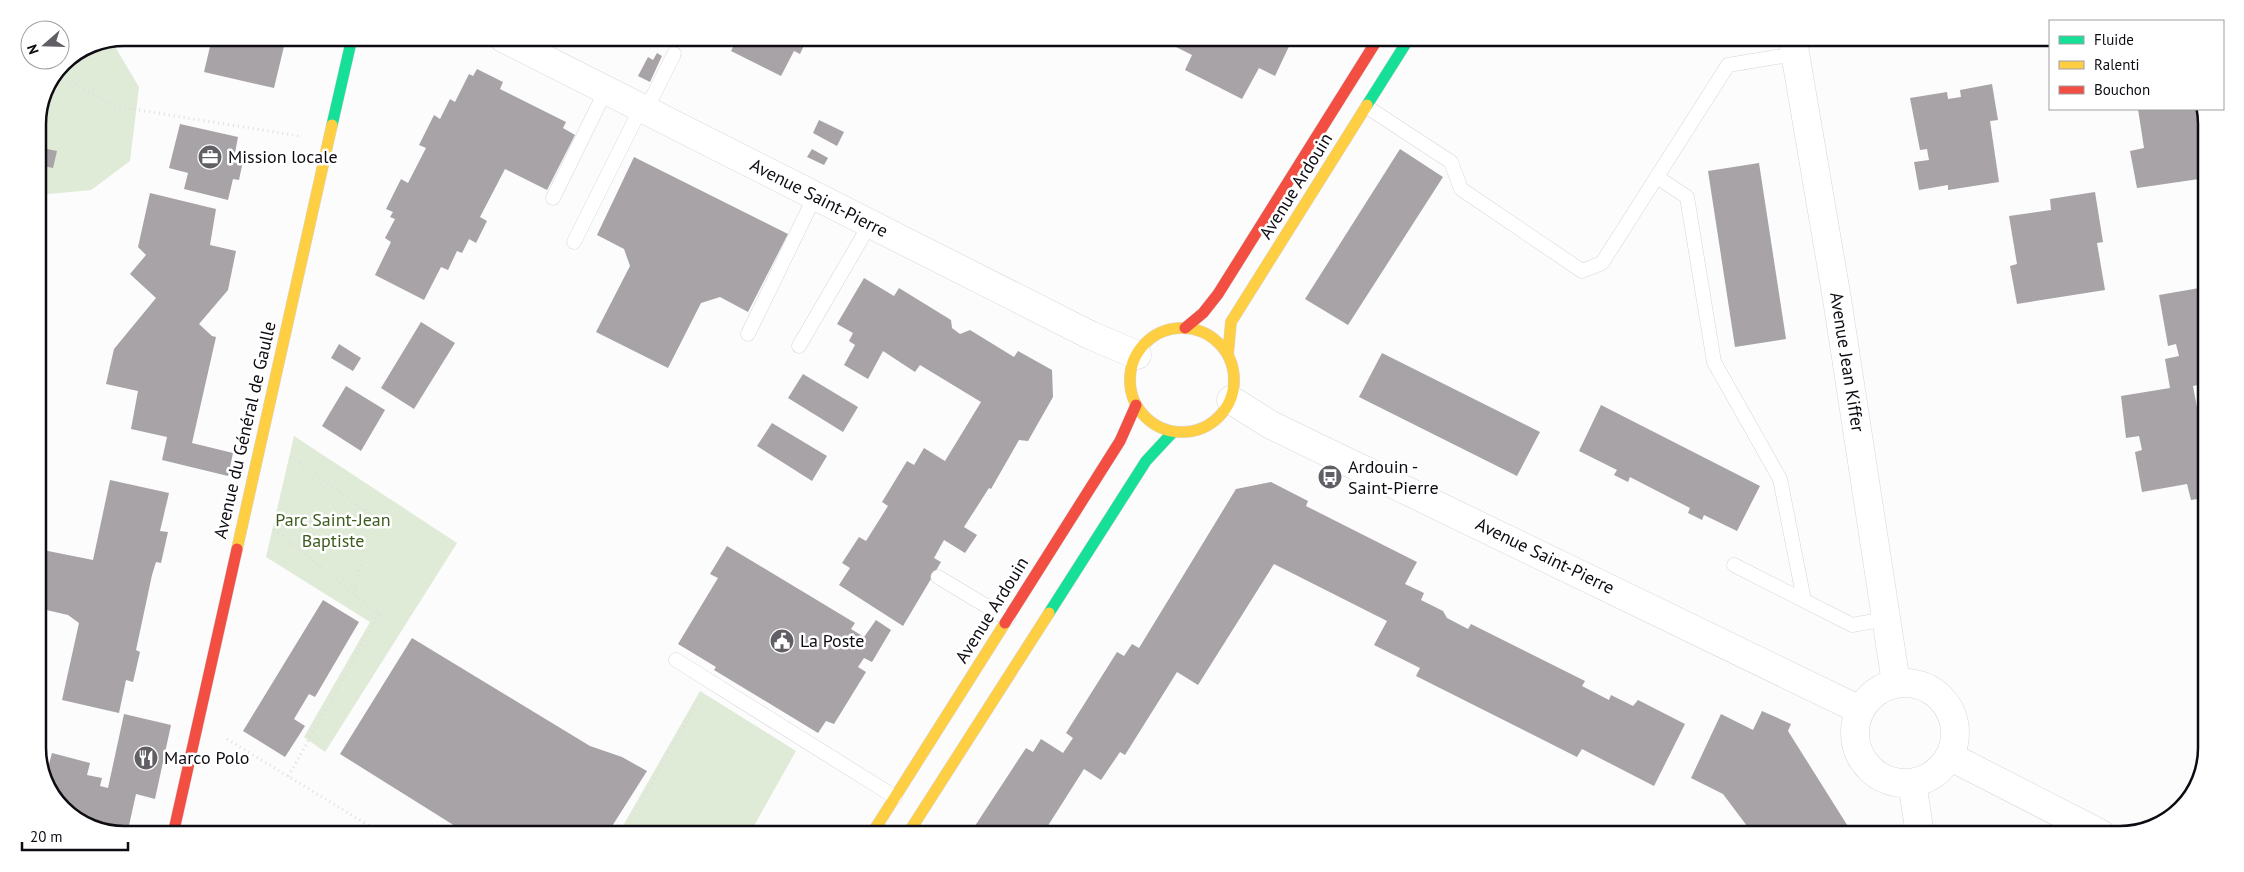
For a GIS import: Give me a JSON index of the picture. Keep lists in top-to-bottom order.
{
  "streets": {
    "street": [
      "Avenue Ardouin",
      "Avenue Saint-Pierre",
      "Avenue Jean Kiffer",
      "Avenue du Général de Gaulle"
    ]
  },
  "crossings": [
    ["Avenue Ardouin", "Avenue Saint-Pierre"],
    ["Avenue Saint-Pierre", "Avenue Jean Kiffer"]
  ],
  "parks": ["Parc Saint-Jean Baptiste"],
  "places": {
    "office": ["Mission locale"],
    "bus stop": ["Ardouin - Saint-Pierre"],
    "public building": ["La Poste"],
    "restaurant": ["Marco Polo"]
  },
  "legend": ["Fluide", "Ralenti", "Bouchon"],
  "scale_bar": "20 m",
  "north": "left"
}
